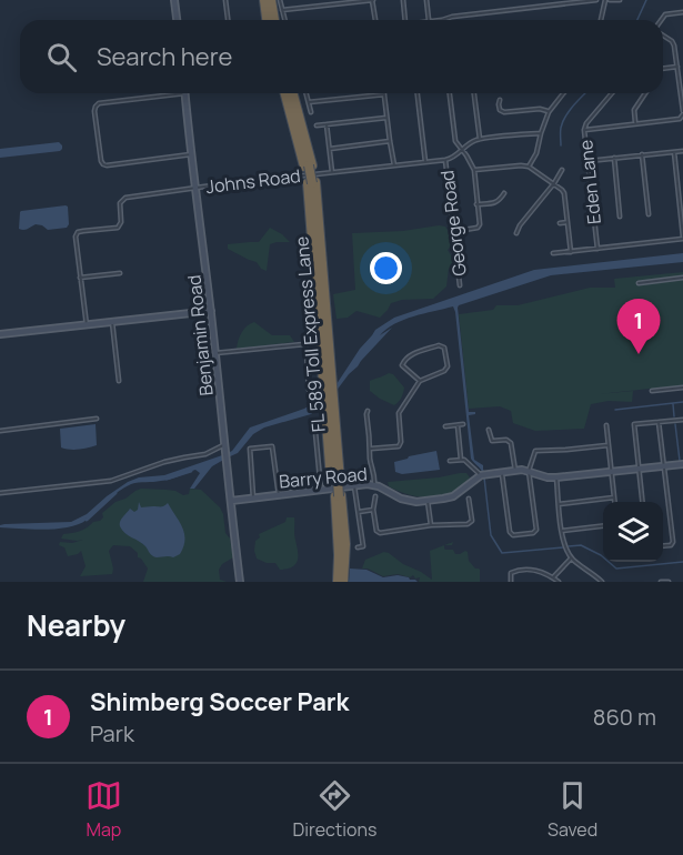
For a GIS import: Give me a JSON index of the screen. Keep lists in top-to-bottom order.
{
  "streets": {
    "street": [
      "Johns Road",
      "Eden Lane",
      "George Road",
      "Benjamin Road",
      "Barry Road"
    ]
  },
  "crossings": [
    ["Johns Road", "George Road"],
    ["Johns Road", "Benjamin Road"],
    ["Benjamin Road", "Barry Road"]
  ],
  "page": {
    "search": "Search here",
    "pins": "1",
    "heading": "Nearby",
    "list": [
      {
        "mark": "1",
        "name": "Shimberg Soccer Park",
        "note": "Park",
        "value": "860 m"
      }
    ],
    "nav": ["Map", "Directions", "Saved"]
  }
}
